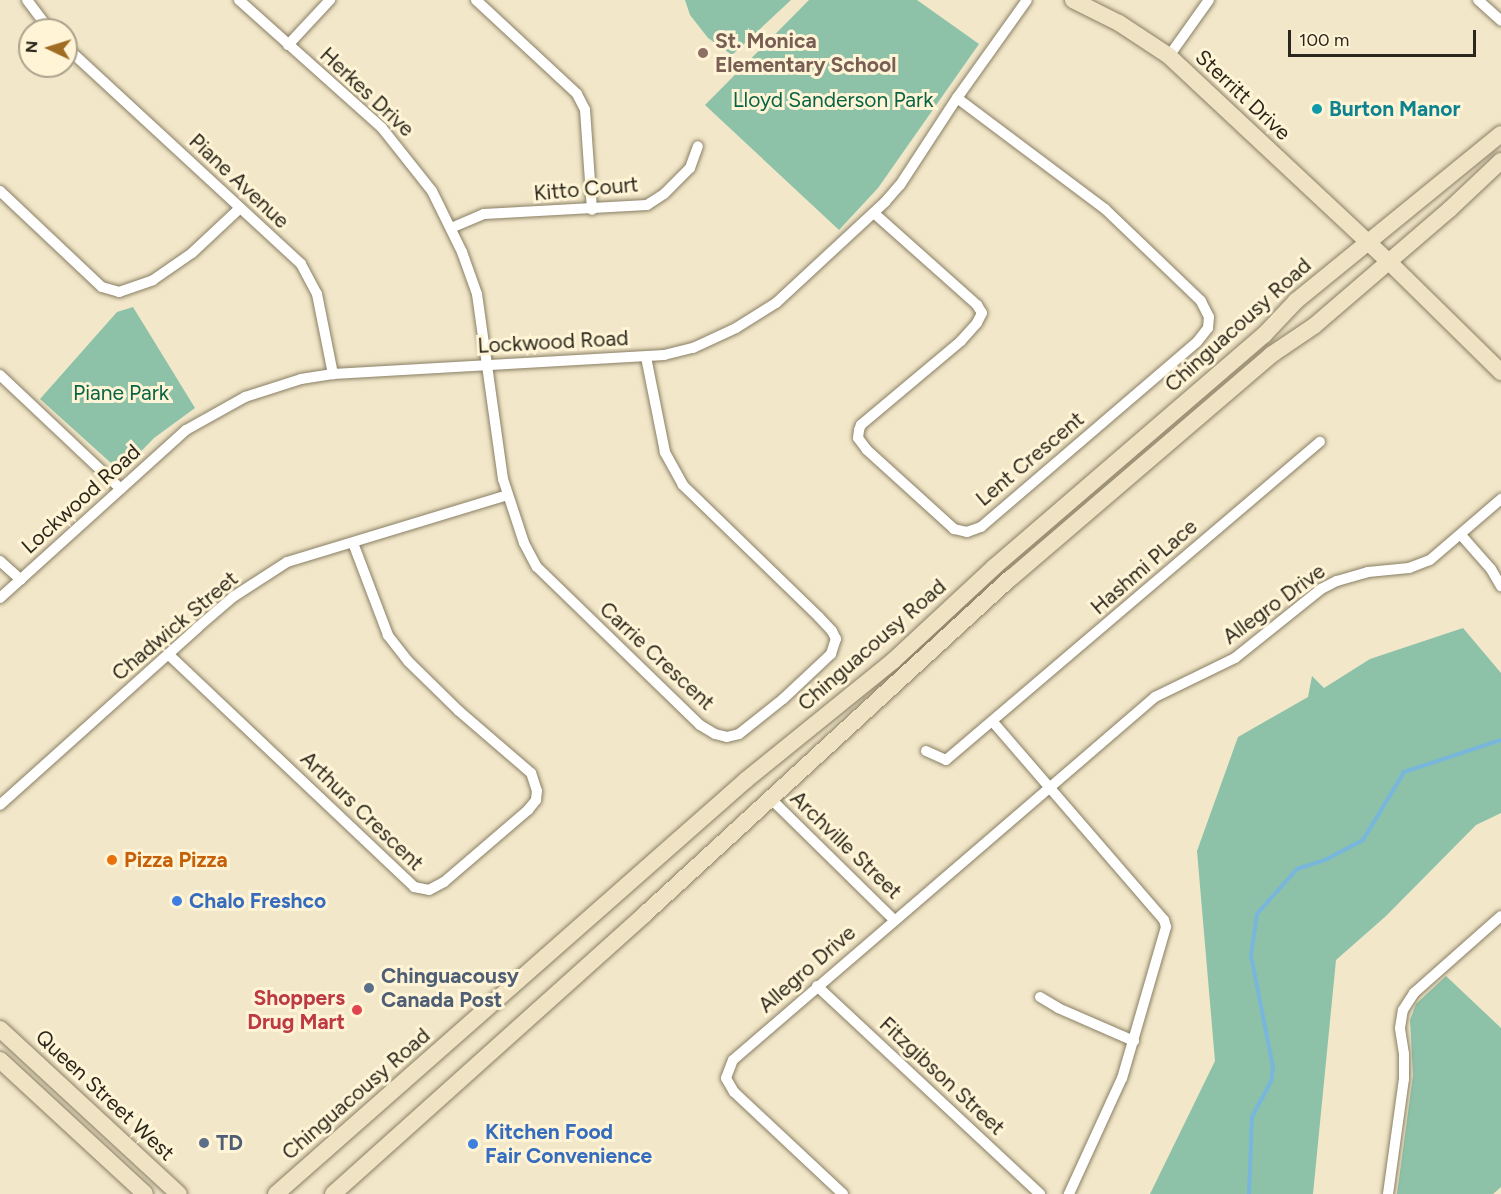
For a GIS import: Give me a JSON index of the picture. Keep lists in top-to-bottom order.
{
  "streets": {
    "main road": ["Sterritt Drive", "Chinguacousy Road", "Queen Street West"],
    "street": [
      "Herkes Drive",
      "Piane Avenue",
      "Kitto Court",
      "Lockwood Road",
      "Lent Crescent",
      "Hashmi PLace",
      "Allegro Drive",
      "Chadwick Street",
      "Carrie Crescent",
      "Arthurs Crescent",
      "Archville Street",
      "Fitzgibson Street"
    ]
  },
  "crossings": [
    ["Herkes Drive", "Kitto Court"],
    ["Herkes Drive", "Lockwood Road"],
    ["Herkes Drive", "Carrie Crescent"],
    ["Sterritt Drive", "Chinguacousy Road"],
    ["Piane Avenue", "Lockwood Road"],
    ["Chinguacousy Road", "Archville Street"],
    ["Lockwood Road", "Lent Crescent"],
    ["Lockwood Road", "Carrie Crescent"],
    ["Allegro Drive", "Archville Street"],
    ["Allegro Drive", "Fitzgibson Street"],
    ["Chadwick Street", "Carrie Crescent"],
    ["Chadwick Street", "Arthurs Crescent"]
  ],
  "parks": ["Lloyd Sanderson Park", "Piane Park"],
  "places": [
    "St. Monica Elementary School",
    "Burton Manor",
    "Pizza Pizza",
    "Chalo Freshco",
    "Chinguacousy Canada Post",
    "Shoppers Drug Mart",
    "TD",
    "Kitchen Food Fair Convenience"
  ],
  "scale_bar": "100 m",
  "north": "left"
}
